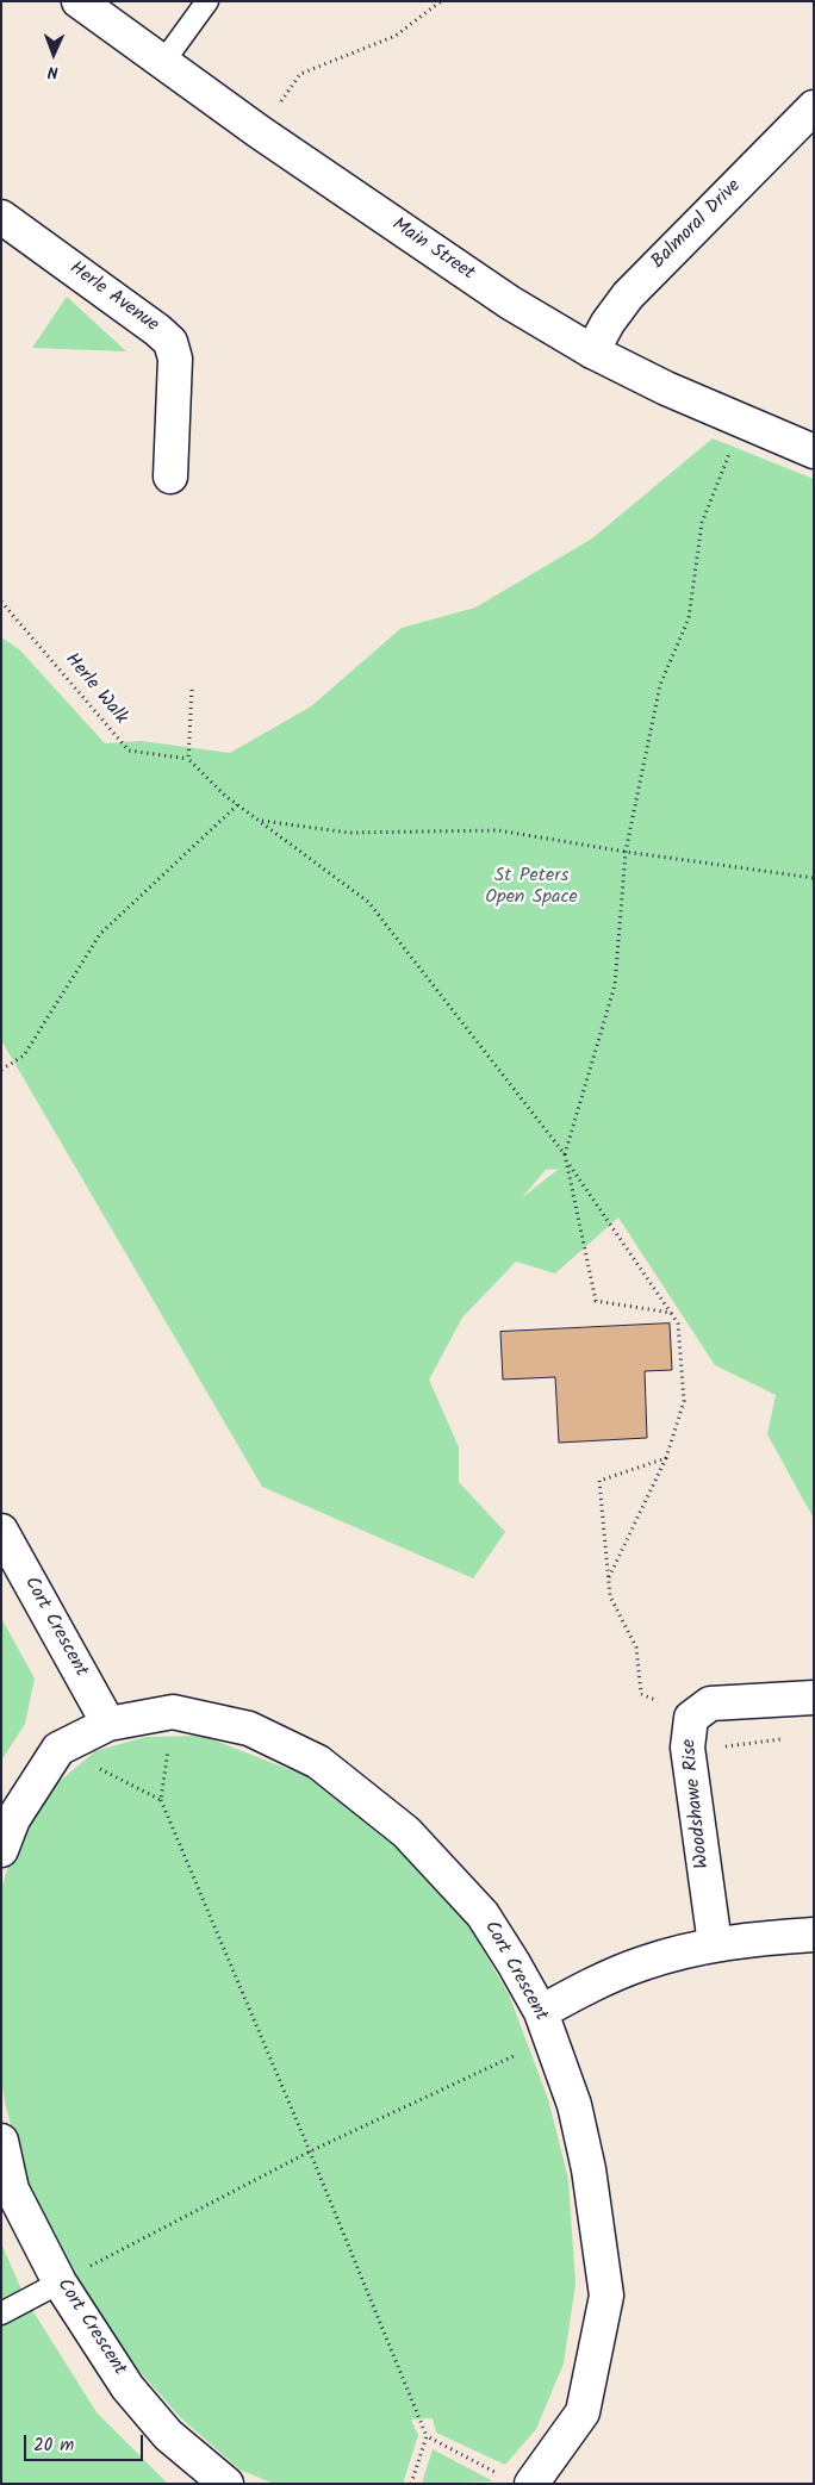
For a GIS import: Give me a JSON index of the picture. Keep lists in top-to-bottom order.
{
  "streets": {
    "street": [
      "Balmoral Drive",
      "Main Street",
      "Herle Avenue",
      "Cort Crescent",
      "Woodshawe Rise"
    ],
    "path": ["Herle Walk"]
  },
  "crossings": [
    ["Balmoral Drive", "Main Street"]
  ],
  "parks": ["St Peters Open Space"],
  "scale_bar": "20 m",
  "north": "bottom"
}
